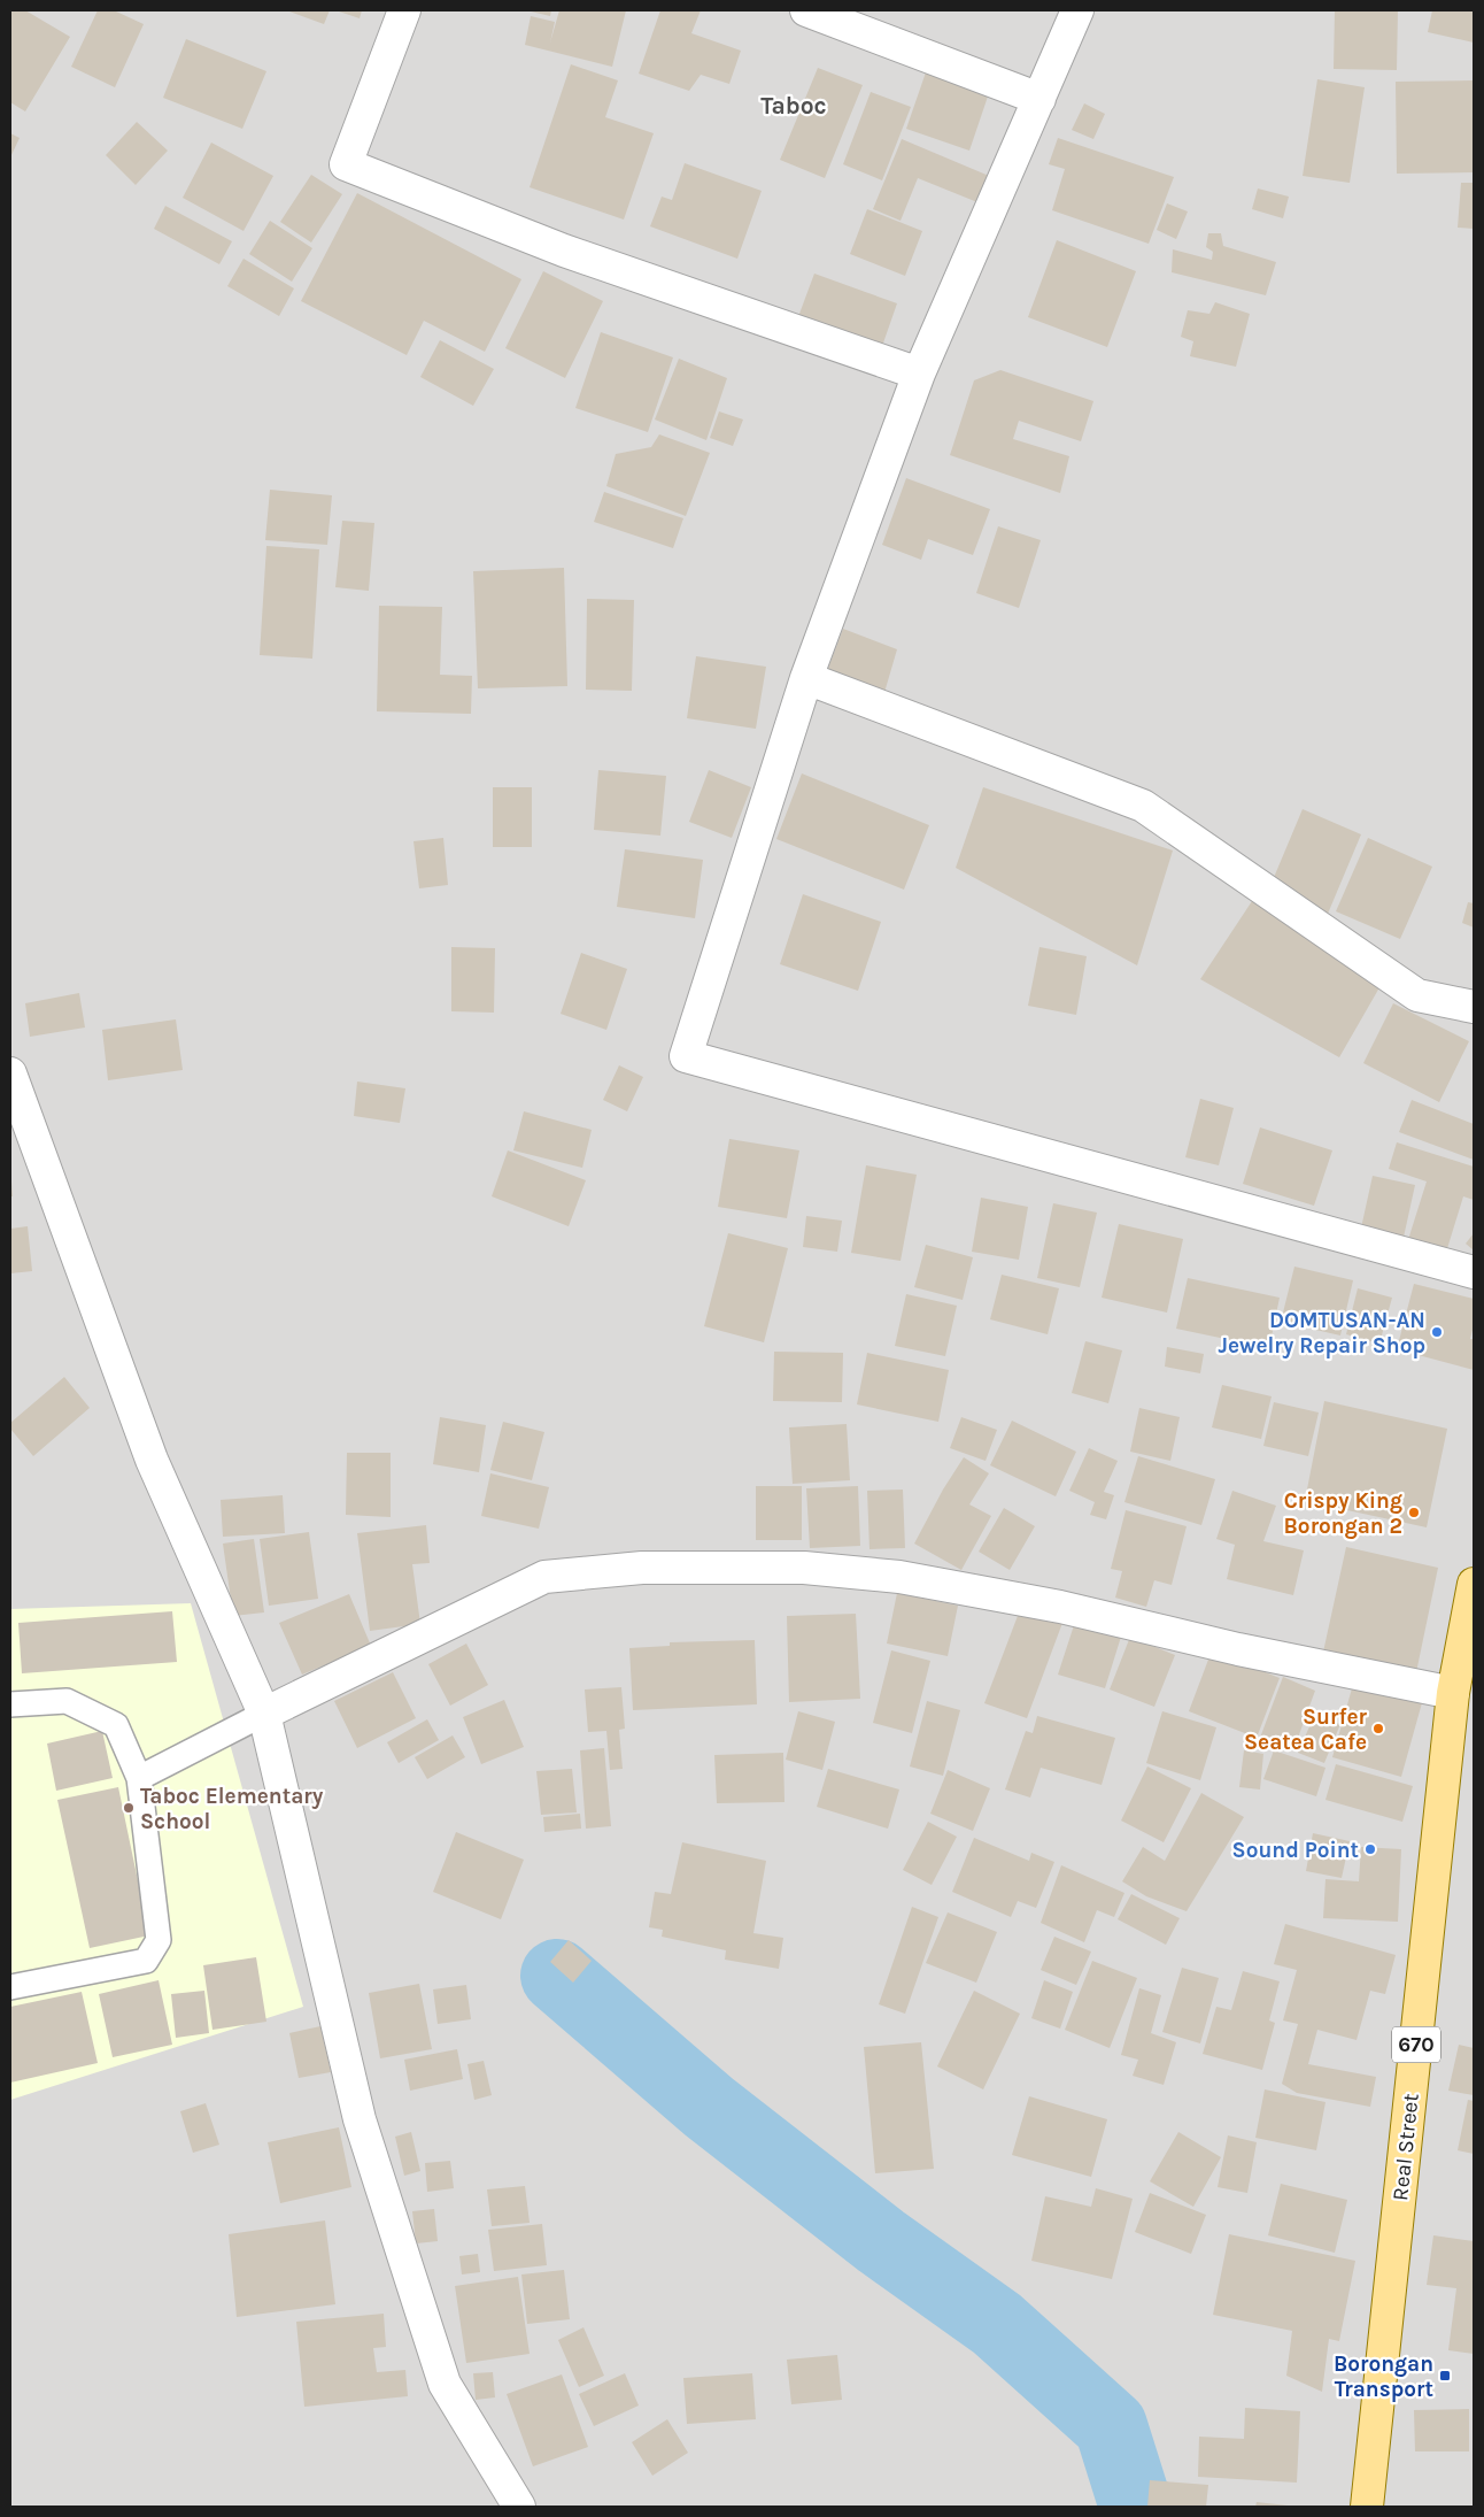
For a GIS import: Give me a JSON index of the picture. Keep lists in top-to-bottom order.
{
  "streets": {
    "main road": ["670", "Real Street"]
  },
  "districts": ["Taboc"],
  "places": {
    "other": [
      "DOMTUSAN-AN Jewelry Repair Shop",
      "Crispy King Borongan 2",
      "Surfer Seatea Cafe",
      "Taboc Elementary School",
      "Sound Point"
    ],
    "transit": ["Borongan Transport"]
  }
}
